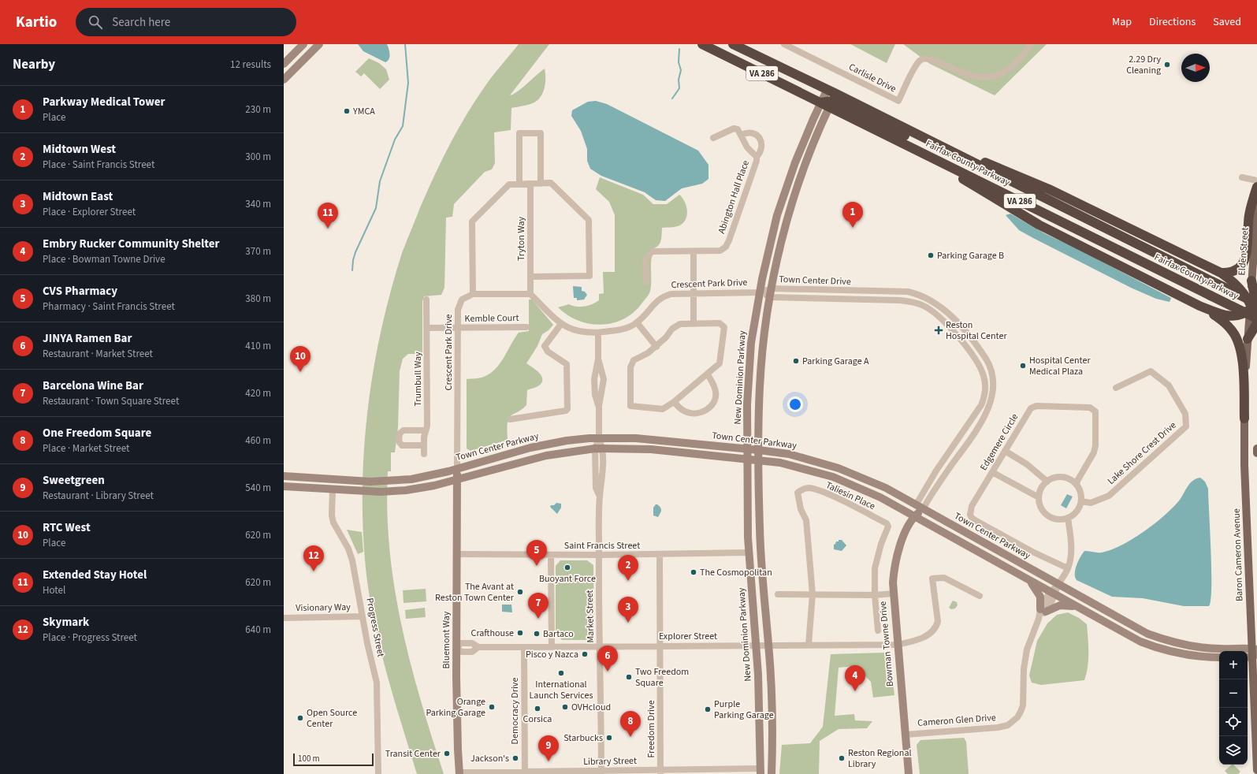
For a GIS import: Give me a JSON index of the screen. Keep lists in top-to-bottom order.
{
  "streets": {
    "highway": ["VA 286", "Fairfax County Parkway"],
    "main road": [
      "Elden Street",
      "New Dominion Parkway",
      "Town Center Parkway",
      "Baron Cameron Avenue",
      "Bluemont Way",
      "Bowman Towne Drive"
    ],
    "street": [
      "Carlisle Drive",
      "Abington Hall Place",
      "Tryton Way",
      "Town Center Drive",
      "Crescent Park Drive",
      "Kemble Court",
      "Trumbull Way",
      "Edgemere Circle",
      "Lake Shore Crest Drive",
      "Taliesin Place",
      "Saint Francis Street",
      "Visionary Way",
      "Market Street",
      "Progress Street",
      "Explorer Street",
      "Democracy Drive",
      "Cameron Glen Drive",
      "Freedom Drive",
      "Library Street"
    ]
  },
  "crossings": [
    ["Fairfax County Parkway", "New Dominion Parkway"],
    ["Tryton Way", "Crescent Park Drive"],
    ["Town Center Drive", "Crescent Park Drive"],
    ["Town Center Drive", "New Dominion Parkway"],
    ["Town Center Drive", "Town Center Parkway"],
    ["Town Center Drive", "Bowman Towne Drive"],
    ["Crescent Park Drive", "Kemble Court"],
    ["Crescent Park Drive", "New Dominion Parkway"],
    ["Crescent Park Drive", "Town Center Parkway"],
    ["Crescent Park Drive", "Market Street"],
    ["Crescent Park Drive", "Bluemont Way"],
    ["New Dominion Parkway", "Town Center Parkway"],
    ["New Dominion Parkway", "Saint Francis Street"],
    ["New Dominion Parkway", "Explorer Street"],
    ["New Dominion Parkway", "Library Street"],
    ["Town Center Parkway", "Baron Cameron Avenue"],
    ["Town Center Parkway", "Market Street"],
    ["Town Center Parkway", "Progress Street"],
    ["Town Center Parkway", "Bluemont Way"],
    ["Town Center Parkway", "Bowman Towne Drive"],
    ["Town Center Parkway", "Cameron Glen Drive"],
    ["Edgemere Circle", "Lake Shore Crest Drive"],
    ["Taliesin Place", "Explorer Street"],
    ["Saint Francis Street", "Market Street"],
    ["Saint Francis Street", "Bluemont Way"],
    ["Saint Francis Street", "Freedom Drive"],
    ["Visionary Way", "Progress Street"],
    ["Market Street", "Explorer Street"],
    ["Market Street", "Library Street"],
    ["Explorer Street", "Bluemont Way"],
    ["Explorer Street", "Bowman Towne Drive"],
    ["Explorer Street", "Democracy Drive"],
    ["Explorer Street", "Freedom Drive"],
    ["Bluemont Way", "Library Street"],
    ["Bowman Towne Drive", "Cameron Glen Drive"],
    ["Democracy Drive", "Library Street"],
    ["Freedom Drive", "Library Street"]
  ],
  "places": {
    "other": [
      "2.29 Dry Cleaning",
      "YMCA",
      "Parking Garage B",
      "Parking Garage A",
      "Hospital Center Medical Plaza",
      "Buoyant Force",
      "The Cosmopolitan",
      "The Avant at Reston Town Center",
      "Crafthouse",
      "Bartaco",
      "Pisco y Nazca",
      "International Launch Services",
      "Two Freedom Square",
      "Orange Parking Garage",
      "OVHcloud",
      "Corsica",
      "Purple Parking Garage",
      "Open Source Center",
      "Starbucks",
      "Transit Center",
      "Jackson's",
      "Reston Regional Library"
    ],
    "health": ["Reston Hospital Center"]
  },
  "scale_bar": "100 m",
  "north": "right",
  "page": {
    "header": "Kartio",
    "search": "Search here",
    "nav": ["Map", "Directions", "Saved"],
    "heading": ["Nearby", "12 results"],
    "list": [
      {
        "mark": "1",
        "name": "Parkway Medical Tower",
        "note": "Place",
        "value": "230 m"
      },
      {
        "mark": "2",
        "name": "Midtown West",
        "note": "Place · Saint Francis Street",
        "value": "300 m"
      },
      {
        "mark": "3",
        "name": "Midtown East",
        "note": "Place · Explorer Street",
        "value": "340 m"
      },
      {
        "mark": "4",
        "name": "Embry Rucker Community Shelter",
        "note": "Place · Bowman Towne Drive",
        "value": "370 m"
      },
      {
        "mark": "5",
        "name": "CVS Pharmacy",
        "note": "Pharmacy · Saint Francis Street",
        "value": "380 m"
      },
      {
        "mark": "6",
        "name": "JINYA Ramen Bar",
        "note": "Restaurant · Market Street",
        "value": "410 m"
      },
      {
        "mark": "7",
        "name": "Barcelona Wine Bar",
        "note": "Restaurant · Town Square Street",
        "value": "420 m"
      },
      {
        "mark": "8",
        "name": "One Freedom Square",
        "note": "Place · Market Street",
        "value": "460 m"
      },
      {
        "mark": "9",
        "name": "Sweetgreen",
        "note": "Restaurant · Library Street",
        "value": "540 m"
      },
      {
        "mark": "10",
        "name": "RTC West",
        "note": "Place",
        "value": "620 m"
      },
      {
        "mark": "11",
        "name": "Extended Stay Hotel",
        "note": "Hotel",
        "value": "620 m"
      },
      {
        "mark": "12",
        "name": "Skymark",
        "note": "Place · Progress Street",
        "value": "640 m"
      }
    ],
    "pins": [
      "1",
      "11",
      "10",
      "5",
      "12",
      "2",
      "7",
      "3",
      "6",
      "4",
      "8",
      "9"
    ],
    "map_buttons": ["+", "−"],
    "scale": "100 m"
  }
}
